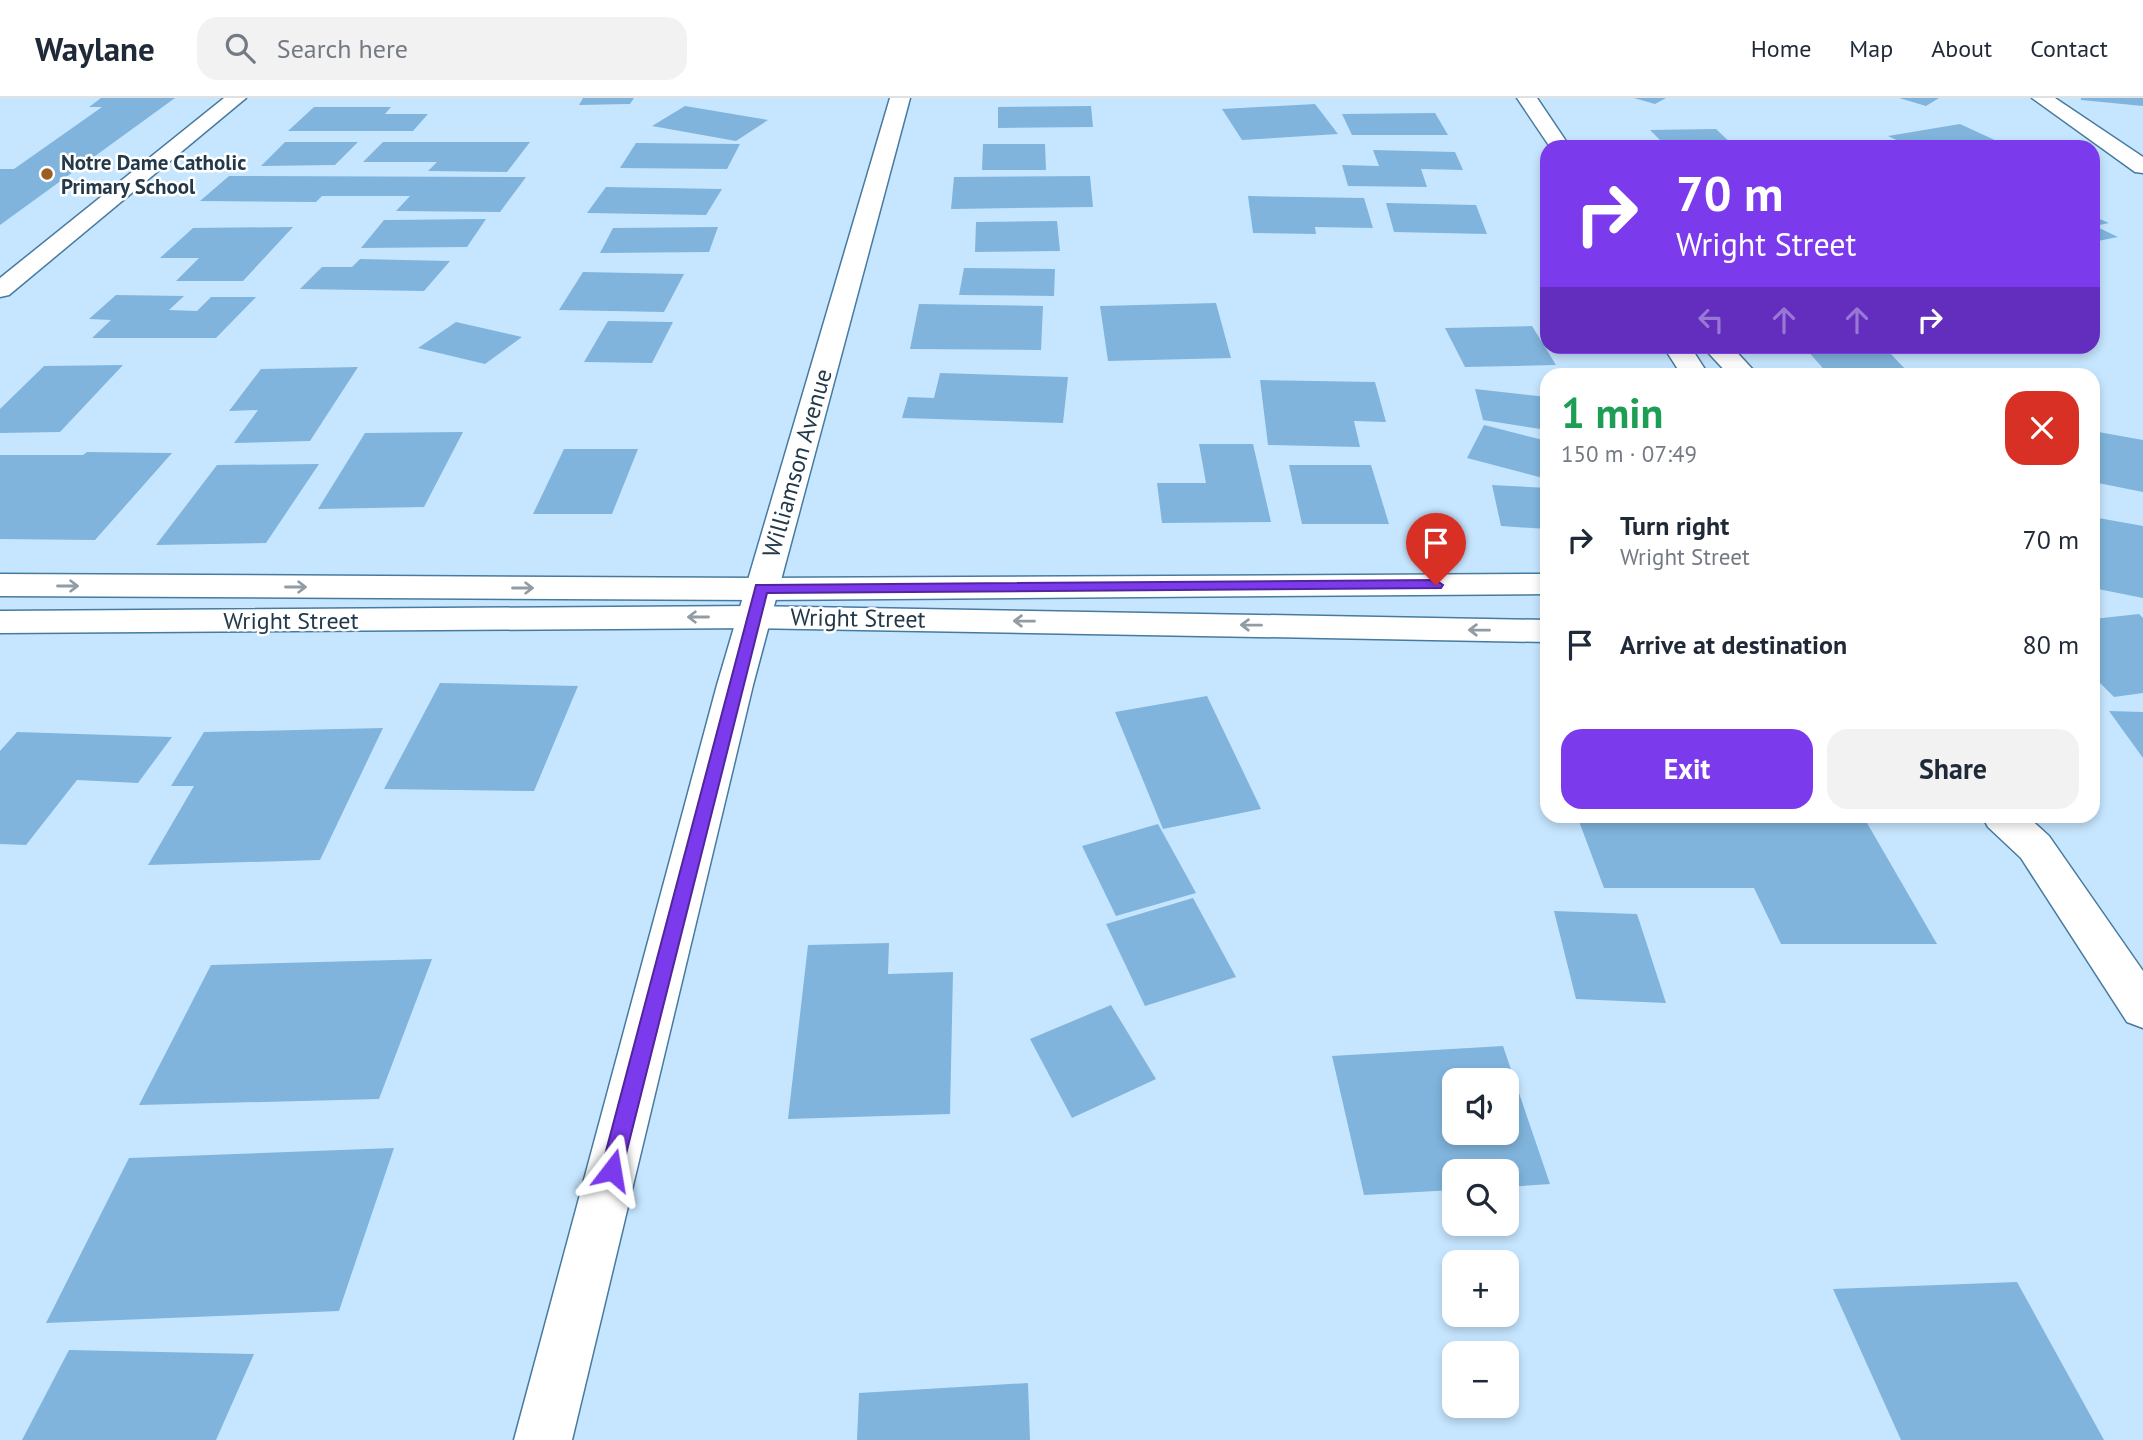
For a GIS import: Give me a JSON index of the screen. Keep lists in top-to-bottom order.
{
  "streets": {
    "street": ["Williamson Avenue", "Wright Street"]
  },
  "crossings": [
    ["Williamson Avenue", "Wright Street"]
  ],
  "places": ["Notre Dame Catholic Primary School"],
  "page": {
    "header": "Waylane",
    "search": "Search here",
    "nav": [
      "Home",
      "Map",
      "About",
      "Contact"
    ],
    "turn": ["70 m", "Wright Street"],
    "heading": ["1 min", "150 m · 07:49"],
    "list": [
      {
        "name": "Turn right",
        "note": "Wright Street",
        "value": "70 m"
      },
      {
        "name": "Arrive at destination",
        "value": "80 m"
      }
    ],
    "buttons": ["Exit", "Share"],
    "map_buttons": ["+", "−"]
  }
}
